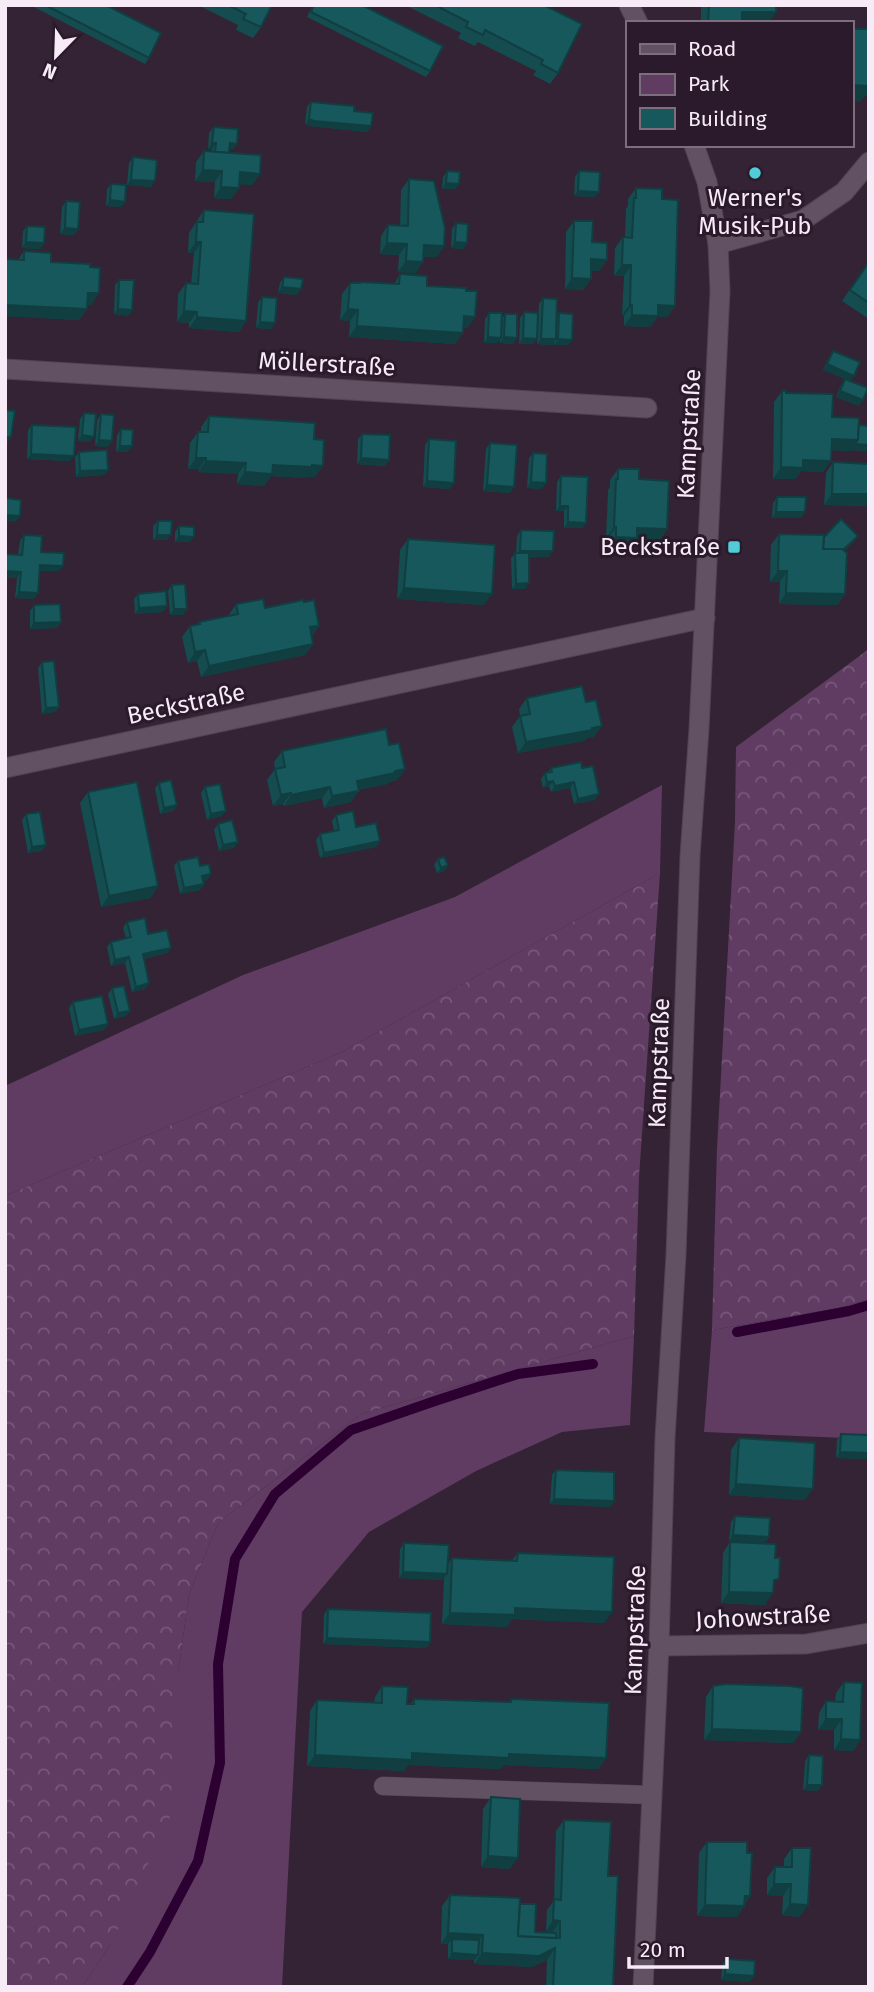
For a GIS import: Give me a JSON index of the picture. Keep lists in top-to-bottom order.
{
  "streets": {
    "street": [
      "Möllerstraße",
      "Kampstraße",
      "Beckstraße",
      "Johowstraße"
    ]
  },
  "crossings": [
    ["Kampstraße", "Beckstraße"],
    ["Kampstraße", "Johowstraße"]
  ],
  "places": {
    "other": ["Werner's Musik-Pub"],
    "transit": ["Beckstraße"]
  },
  "legend": ["Road", "Park", "Building"],
  "scale_bar": "20 m",
  "north": "bottom left"
}
